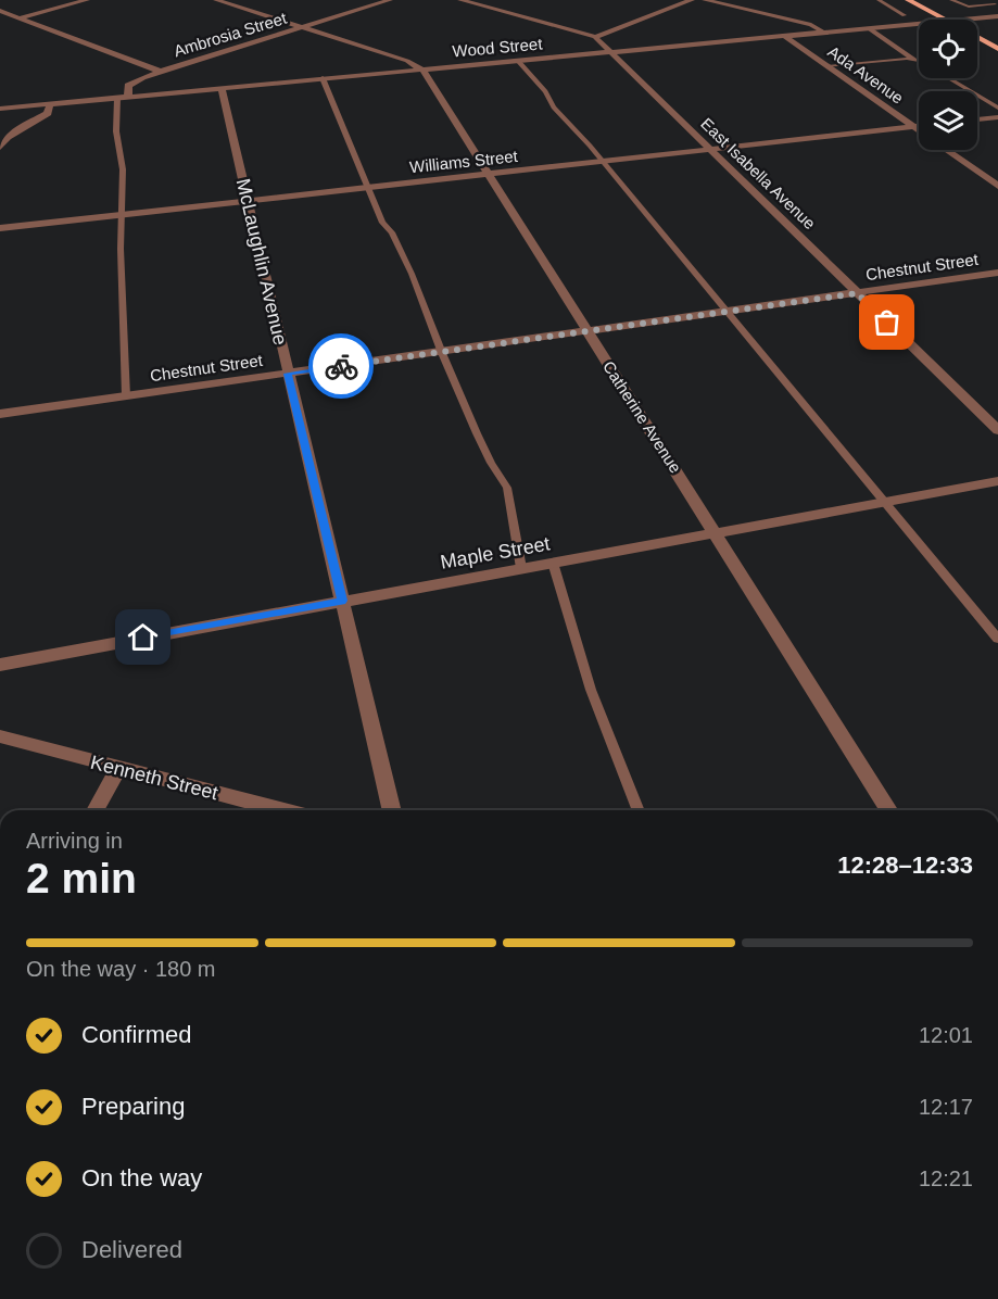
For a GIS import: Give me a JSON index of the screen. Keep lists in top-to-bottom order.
{
  "streets": {
    "street": [
      "Ambrosia Street",
      "Wood Street",
      "Ada Avenue",
      "Williams Street",
      "East Isabella Avenue",
      "McLaughlin Avenue",
      "Chestnut Street",
      "Catherine Avenue",
      "Maple Street",
      "Kenneth Street"
    ]
  },
  "crossings": [
    ["Ambrosia Street", "Wood Street"],
    ["Wood Street", "Ada Avenue"],
    ["Wood Street", "East Isabella Avenue"],
    ["Wood Street", "McLaughlin Avenue"],
    ["Wood Street", "Catherine Avenue"],
    ["Ada Avenue", "Williams Street"],
    ["Williams Street", "East Isabella Avenue"],
    ["Williams Street", "McLaughlin Avenue"],
    ["Williams Street", "Catherine Avenue"],
    ["East Isabella Avenue", "Chestnut Street"],
    ["McLaughlin Avenue", "Chestnut Street"],
    ["McLaughlin Avenue", "Maple Street"],
    ["Chestnut Street", "Catherine Avenue"],
    ["Catherine Avenue", "Maple Street"]
  ],
  "page": {
    "heading": ["2 min", "Arriving in", "12:28–12:33"],
    "bar": "On the way · 180 m",
    "list": [
      ["Confirmed", "12:01"],
      ["Preparing", "12:17"],
      ["On the way", "12:21"],
      "Delivered"
    ]
  }
}
